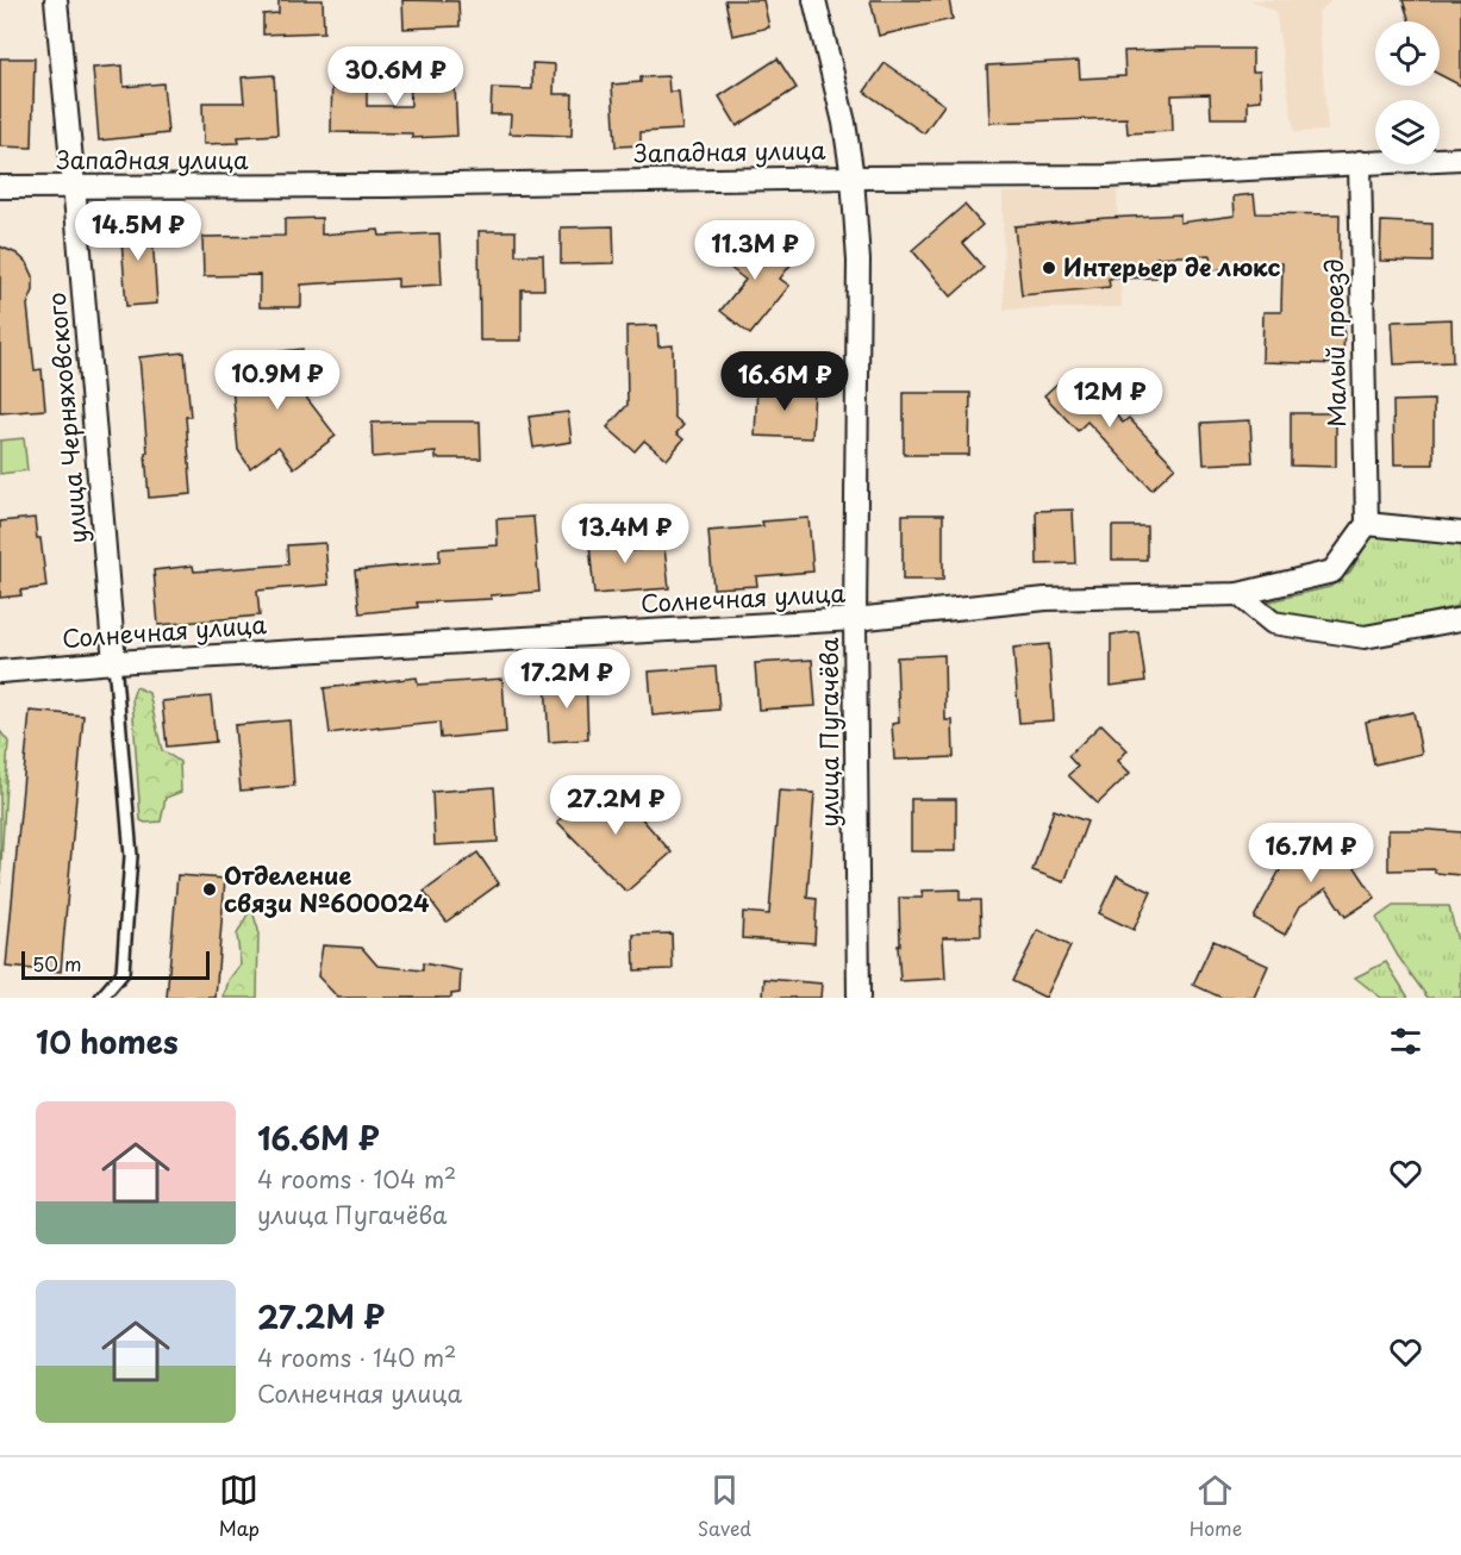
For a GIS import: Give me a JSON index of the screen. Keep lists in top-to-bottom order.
{
  "streets": {
    "street": [
      "Западная улица",
      "Малый проезд",
      "улица Черняховского",
      "Солнечная улица",
      "улица Пугачёва"
    ]
  },
  "crossings": [
    ["Западная улица", "Малый проезд"],
    ["Западная улица", "улица Черняховского"],
    ["Западная улица", "улица Пугачёва"],
    ["Малый проезд", "Солнечная улица"],
    ["улица Черняховского", "Солнечная улица"],
    ["Солнечная улица", "улица Пугачёва"]
  ],
  "places": ["Интерьер де люкс", "Отделение связи №600024"],
  "scale_bar": "50 m",
  "page": {
    "price": [
      "30.6M ₽",
      "14.5M ₽",
      "11.3M ₽",
      "10.9M ₽",
      "16.6M ₽",
      "12M ₽",
      "13.4M ₽",
      "17.2M ₽",
      "27.2M ₽",
      "16.7M ₽"
    ],
    "scale": "50 m",
    "heading": "10 homes",
    "list": [
      {
        "name": "16.6M ₽",
        "note": "4 rooms · 104 m² · улица Пугачёва"
      },
      {
        "name": "27.2M ₽",
        "note": "4 rooms · 140 m² · Солнечная улица"
      }
    ],
    "tabs": ["Map", "Saved", "Home"]
  }
}
